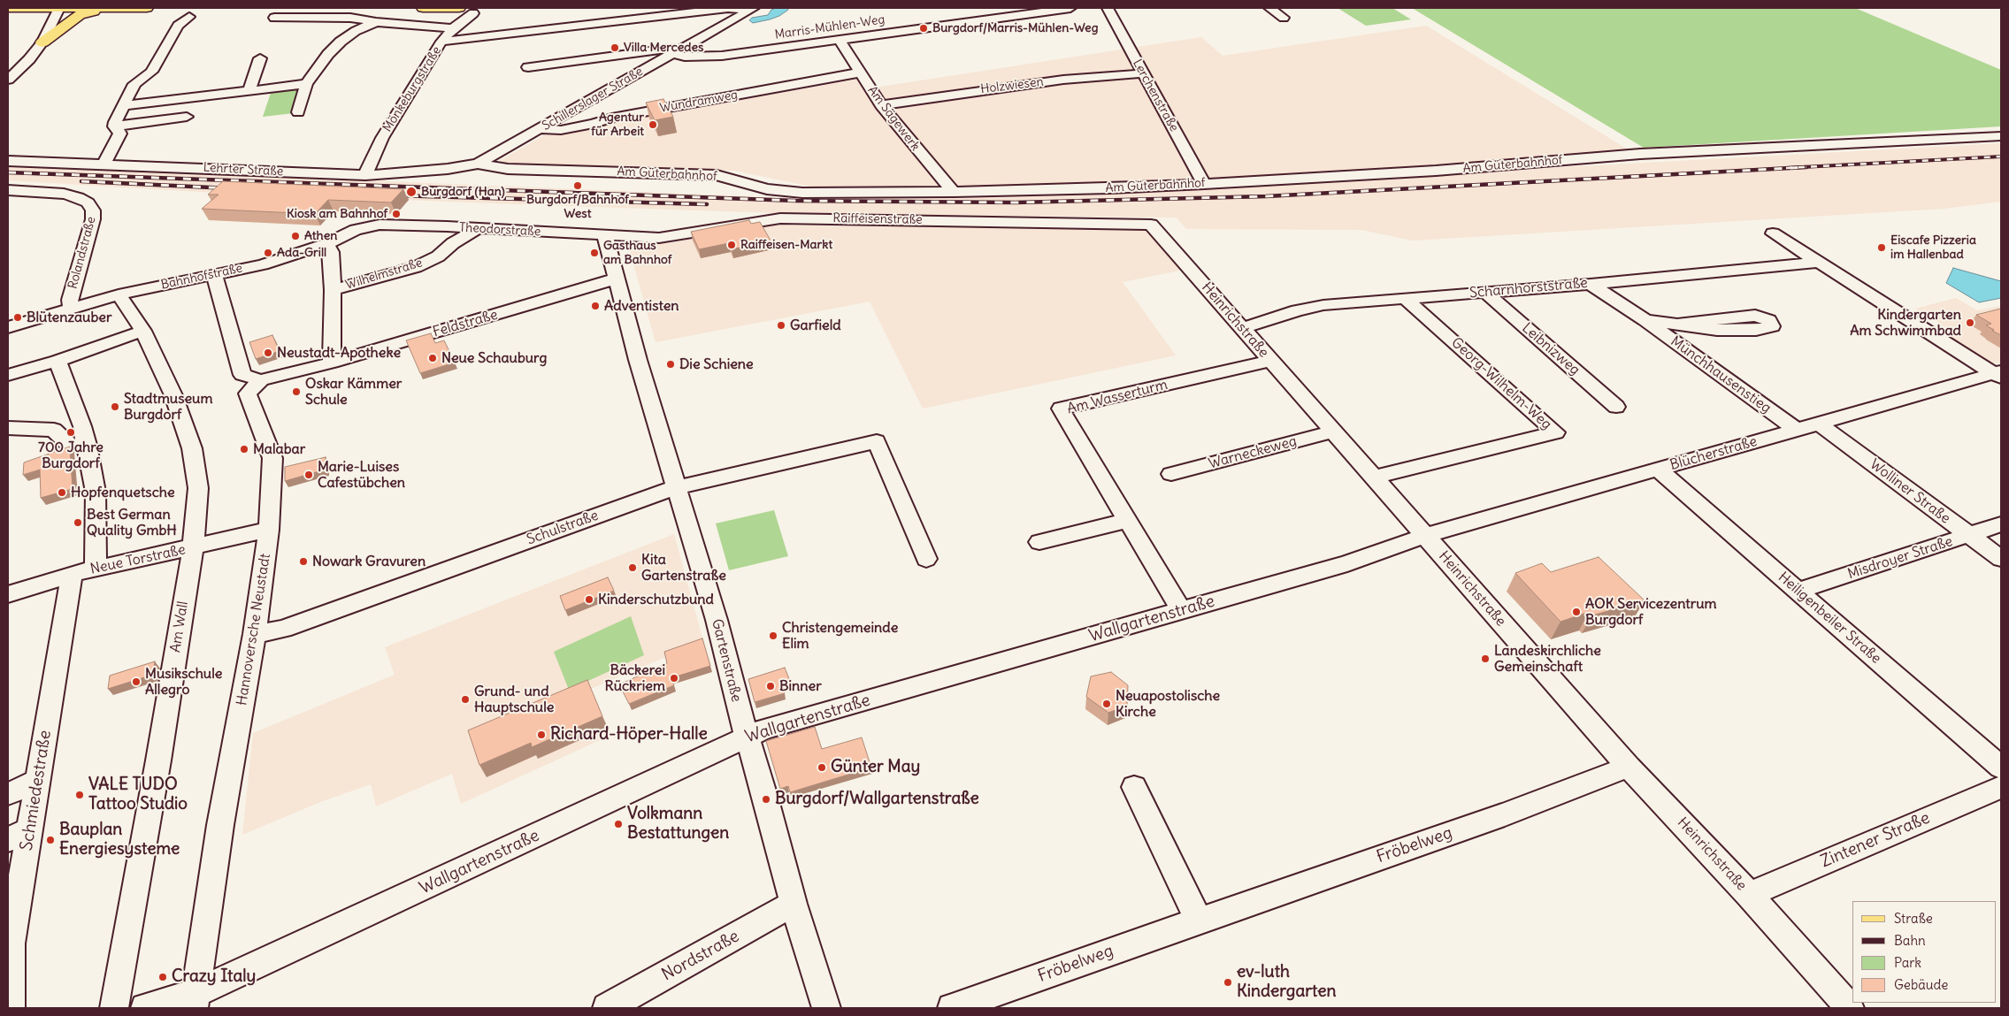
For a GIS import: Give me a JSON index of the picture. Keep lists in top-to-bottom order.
{
  "streets": {
    "street": [
      "Marris-Mühlen-Weg",
      "Holzwiesen",
      "Mönkeburgstraße",
      "Lerchenstraße",
      "Schillerslager Straße",
      "Wundramweg",
      "Am Sägewerk",
      "Am Güterbahnhof",
      "Lehrter Straße",
      "Raiffeisenstraße",
      "Theodorstraße",
      "Rolandstraße",
      "Wilhelmstraße",
      "Bahnhofstraße",
      "Scharnhorststraße",
      "Heinrichstraße",
      "Feldstraße",
      "Leibnizweg",
      "Münchhausenstieg",
      "Georg-Wilhelm-Weg",
      "Am Wasserturm",
      "Warneckeweg",
      "Blücherstraße",
      "Wolliner Straße",
      "Schulstraße",
      "Misdroyer Straße",
      "Neue Torstraße",
      "Heiligenbeiler Straße",
      "Wallgartenstraße",
      "Am Wall",
      "Hannoversche Neustadt",
      "Gartenstraße",
      "Schmiedestraße",
      "Zintener Straße",
      "Fröbelweg",
      "Nordstraße"
    ]
  },
  "crossings": [
    ["Marris-Mühlen-Weg", "Schillerslager Straße"],
    ["Marris-Mühlen-Weg", "Am Sägewerk"],
    ["Holzwiesen", "Lerchenstraße"],
    ["Holzwiesen", "Am Sägewerk"],
    ["Mönkeburgstraße", "Lehrter Straße"],
    ["Lerchenstraße", "Am Güterbahnhof"],
    ["Schillerslager Straße", "Wundramweg"],
    ["Schillerslager Straße", "Am Güterbahnhof"],
    ["Schillerslager Straße", "Lehrter Straße"],
    ["Wundramweg", "Am Sägewerk"],
    ["Am Sägewerk", "Am Güterbahnhof"],
    ["Am Güterbahnhof", "Lehrter Straße"],
    ["Raiffeisenstraße", "Theodorstraße"],
    ["Raiffeisenstraße", "Heinrichstraße"],
    ["Raiffeisenstraße", "Gartenstraße"],
    ["Theodorstraße", "Wilhelmstraße"],
    ["Theodorstraße", "Bahnhofstraße"],
    ["Theodorstraße", "Gartenstraße"],
    ["Rolandstraße", "Bahnhofstraße"],
    ["Wilhelmstraße", "Bahnhofstraße"],
    ["Wilhelmstraße", "Feldstraße"],
    ["Bahnhofstraße", "Am Wall"],
    ["Scharnhorststraße", "Heinrichstraße"],
    ["Scharnhorststraße", "Leibnizweg"],
    ["Scharnhorststraße", "Münchhausenstieg"],
    ["Scharnhorststraße", "Georg-Wilhelm-Weg"],
    ["Heinrichstraße", "Georg-Wilhelm-Weg"],
    ["Heinrichstraße", "Am Wasserturm"],
    ["Heinrichstraße", "Warneckeweg"],
    ["Heinrichstraße", "Blücherstraße"],
    ["Heinrichstraße", "Wallgartenstraße"],
    ["Heinrichstraße", "Zintener Straße"],
    ["Heinrichstraße", "Fröbelweg"],
    ["Feldstraße", "Hannoversche Neustadt"],
    ["Feldstraße", "Gartenstraße"],
    ["Münchhausenstieg", "Blücherstraße"],
    ["Am Wasserturm", "Wallgartenstraße"],
    ["Blücherstraße", "Wolliner Straße"],
    ["Blücherstraße", "Heiligenbeiler Straße"],
    ["Blücherstraße", "Wallgartenstraße"],
    ["Wolliner Straße", "Misdroyer Straße"],
    ["Schulstraße", "Hannoversche Neustadt"],
    ["Schulstraße", "Gartenstraße"],
    ["Misdroyer Straße", "Heiligenbeiler Straße"],
    ["Neue Torstraße", "Am Wall"],
    ["Neue Torstraße", "Hannoversche Neustadt"],
    ["Neue Torstraße", "Schmiedestraße"],
    ["Wallgartenstraße", "Hannoversche Neustadt"],
    ["Wallgartenstraße", "Gartenstraße"],
    ["Gartenstraße", "Nordstraße"]
  ],
  "places": [
    "Burgdorf/Marris-Mühlen-Weg",
    "Villa Mercedes",
    "Agentur für Arbeit",
    "Burgdorf/Bahnhof West",
    "Burgdorf (Han)",
    "Kiosk am Bahnhof",
    "Athen",
    "Raiffeisen-Markt",
    "Eiscafe Pizzeria im Hallenbad",
    "Ada-Grill",
    "Gasthaus am Bahnhof",
    "Adventisten",
    "Blütenzauber",
    "Kindergarten Am Schwimmbad",
    "Garfield",
    "Neustadt-Apotheke",
    "Neue Schauburg",
    "Die Schiene",
    "Oskar Kämmer Schule",
    "Stadtmuseum Burgdorf",
    "700 Jahre Burgdorf",
    "Malabar",
    "Marie-Luises Cafestübchen",
    "Hopfenquetsche",
    "Best German Quality GmbH",
    "Nowark Gravuren",
    "Kita Gartenstraße",
    "Kinderschutzbund",
    "AOK Servicezentrum Burgdorf",
    "Christengemeinde Elim",
    "Landeskirchliche Gemeinschaft",
    "Bäckerei Rückriem",
    "Musikschule Allegro",
    "Binner",
    "Grund- und Hauptschule",
    "Neuapostolische Kirche",
    "Richard-Höper-Halle",
    "Günter May",
    "VALE TUDO Tattoo Studio",
    "Burgdorf/Wallgartenstraße",
    "Volkmann Bestattungen",
    "Bauplan Energiesysteme",
    "Crazy Italy",
    "ev-luth Kindergarten"
  ],
  "legend": [
    "Straße",
    "Bahn",
    "Park",
    "Gebäude"
  ]
}
